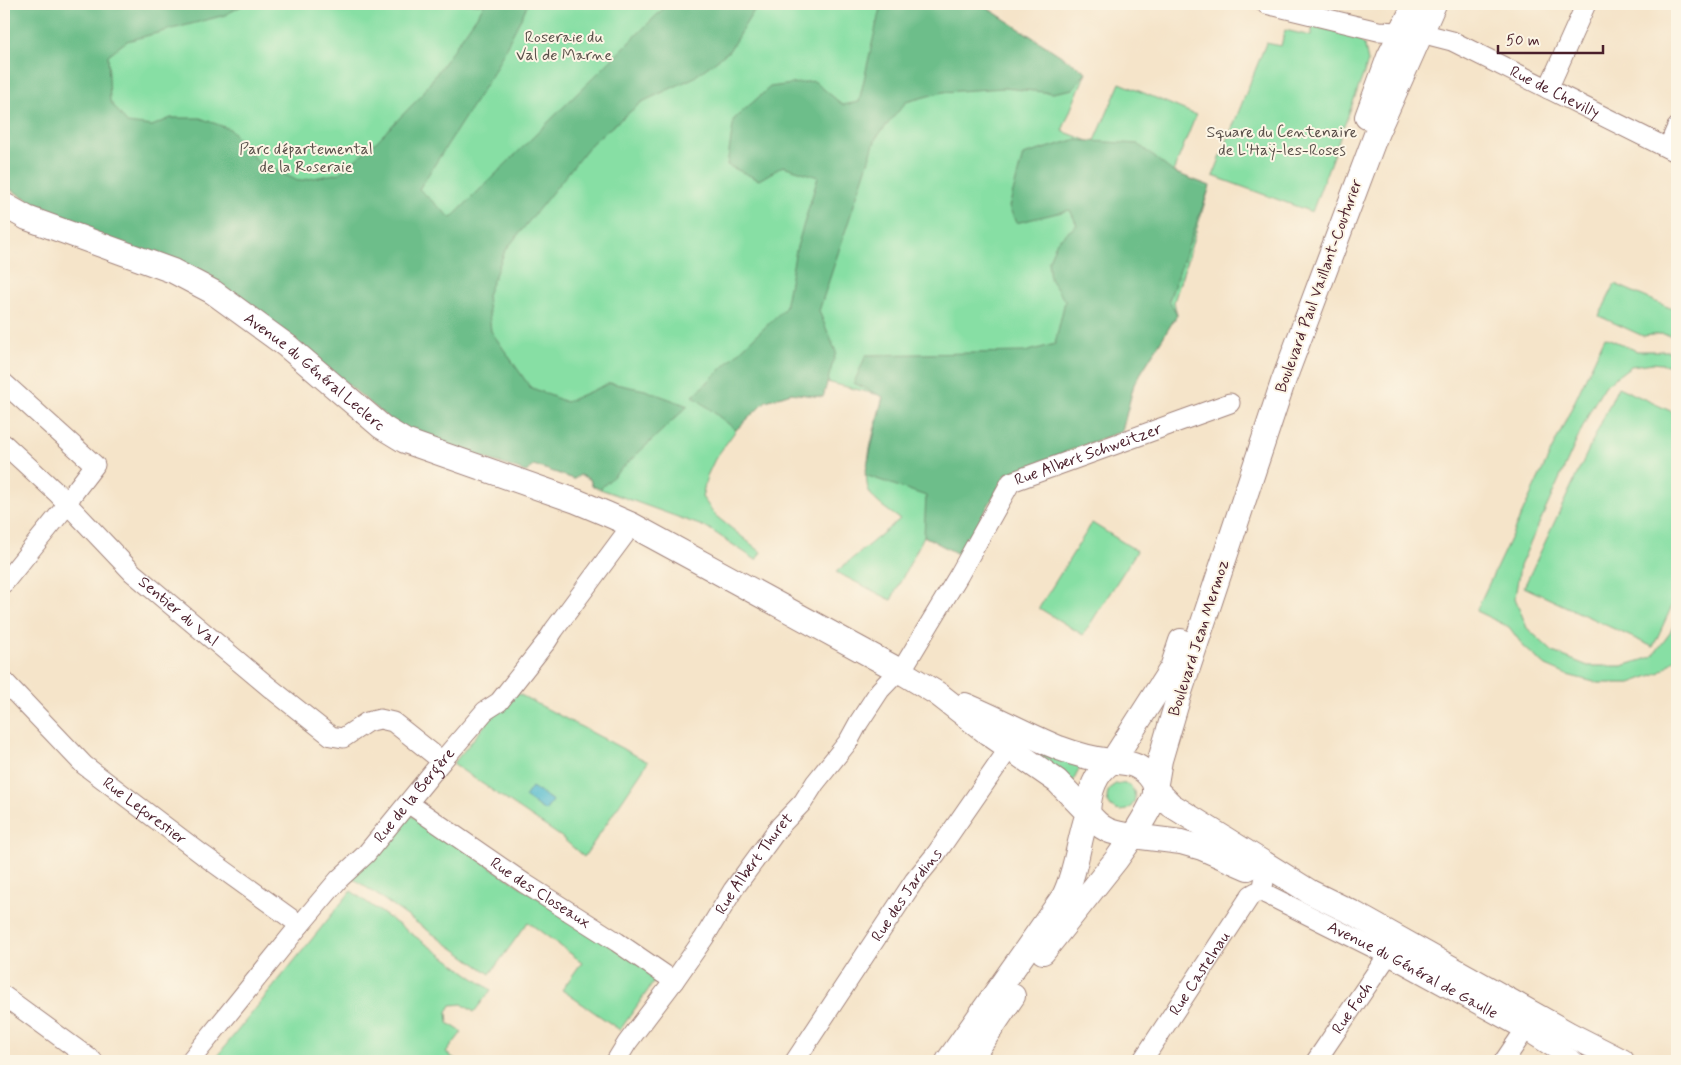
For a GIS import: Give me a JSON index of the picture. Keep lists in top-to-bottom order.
{
  "streets": {
    "main road": [
      "Boulevard Paul Vaillant-Couturier",
      "Avenue du Général Leclerc",
      "Boulevard Jean Mermoz",
      "Avenue du Général de Gaulle"
    ],
    "street": [
      "Rue de Chevilly",
      "Rue Albert Schweitzer",
      "Sentier du Val",
      "Rue de la Bergère",
      "Rue Leforestier",
      "Rue Albert Thuret",
      "Rue des Closeaux",
      "Rue des Jardins",
      "Rue Castelnau",
      "Rue Foch"
    ]
  },
  "crossings": [
    ["Rue de Chevilly", "Boulevard Paul Vaillant-Couturier"],
    ["Boulevard Paul Vaillant-Couturier", "Boulevard Jean Mermoz"],
    ["Avenue du Général Leclerc", "Rue Albert Schweitzer"],
    ["Avenue du Général Leclerc", "Rue de la Bergère"],
    ["Avenue du Général Leclerc", "Rue Albert Thuret"],
    ["Rue Albert Schweitzer", "Rue Albert Thuret"],
    ["Sentier du Val", "Rue de la Bergère"],
    ["Boulevard Jean Mermoz", "Avenue du Général de Gaulle"],
    ["Rue de la Bergère", "Rue Leforestier"],
    ["Rue de la Bergère", "Rue des Closeaux"],
    ["Rue Albert Thuret", "Rue des Closeaux"],
    ["Avenue du Général de Gaulle", "Rue Castelnau"],
    ["Avenue du Général de Gaulle", "Rue Foch"]
  ],
  "parks": ["Roseraie du Val de Marne", "Square du Centenaire de L'Haÿ-les-Roses", "Parc départemental de la Roseraie"],
  "scale_bar": "50 m"
}
